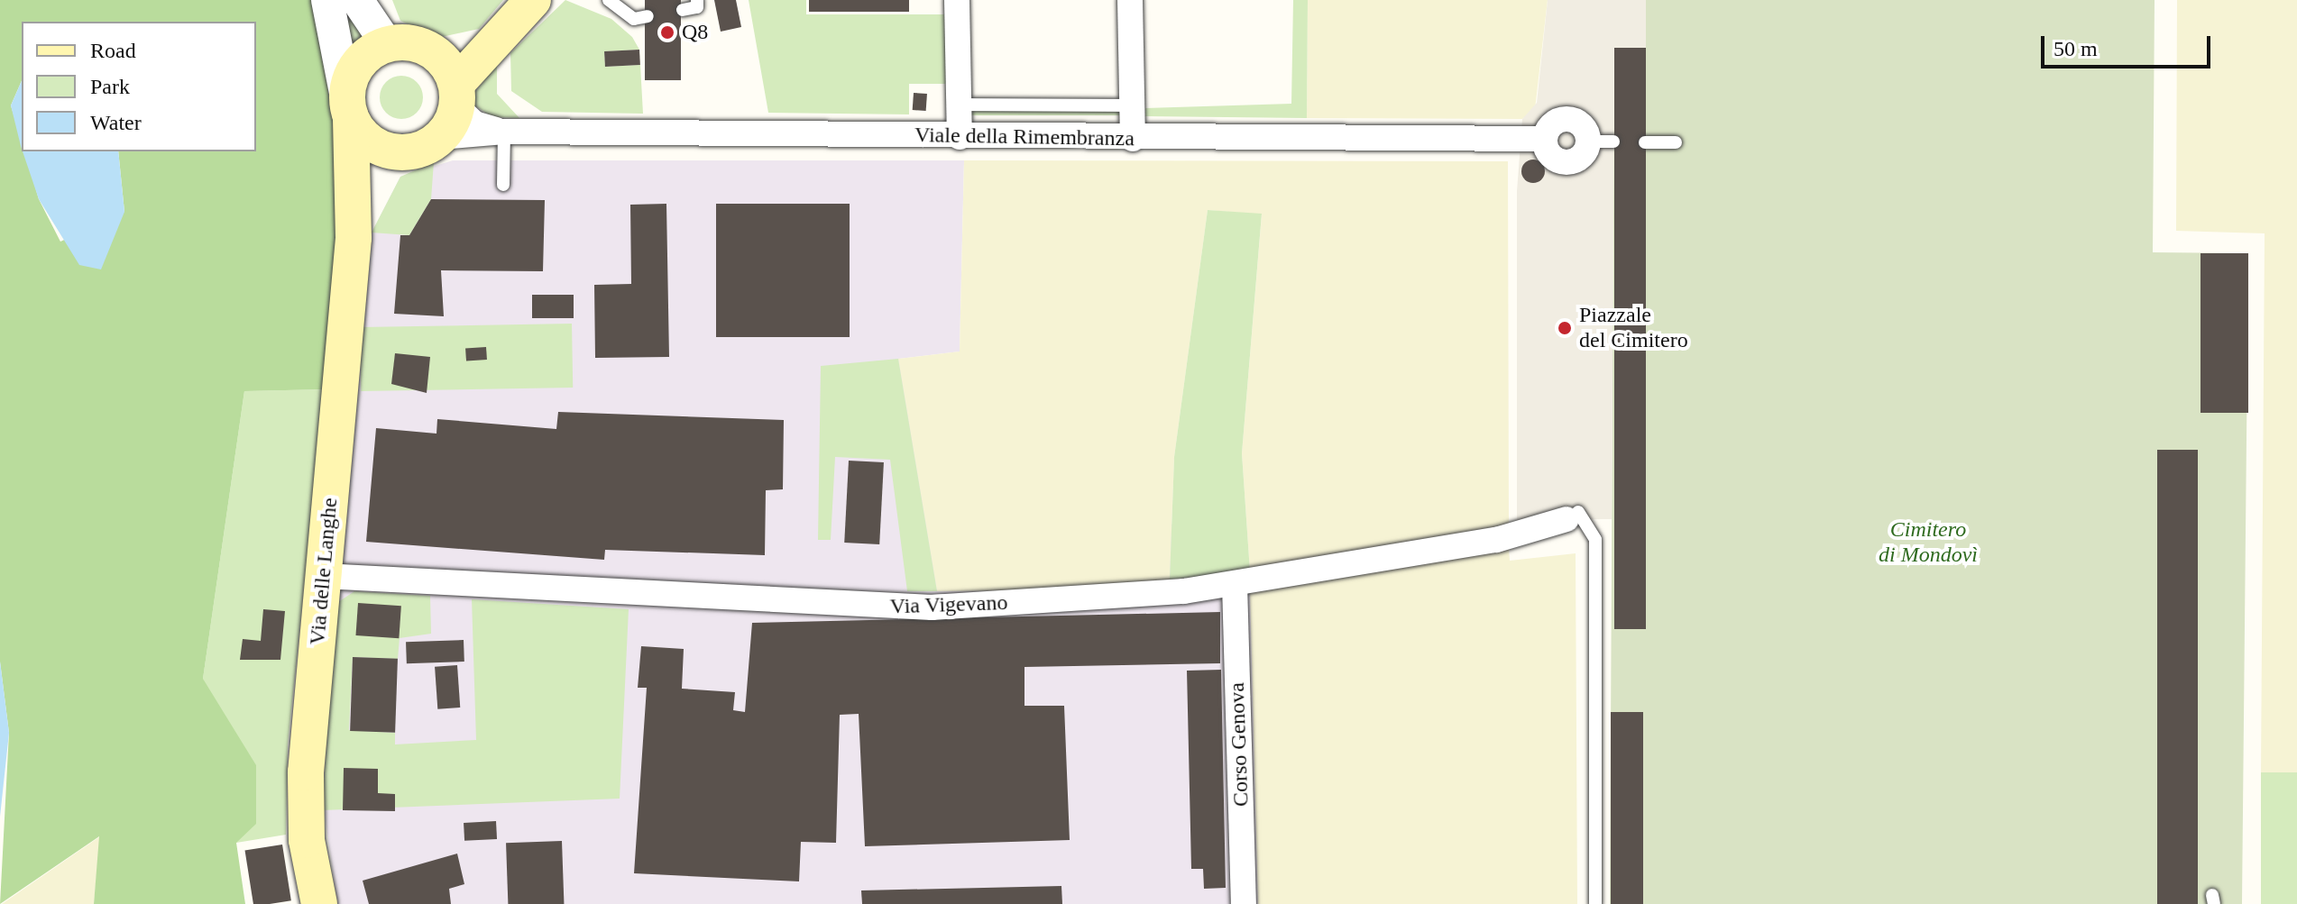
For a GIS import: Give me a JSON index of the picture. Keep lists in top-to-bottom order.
{
  "streets": {
    "main road": ["Via delle Langhe"],
    "street": ["Viale della Rimembranza", "Via Vigevano", "Corso Genova"]
  },
  "crossings": [
    ["Viale della Rimembranza", "Via delle Langhe"],
    ["Via delle Langhe", "Via Vigevano"],
    ["Via Vigevano", "Corso Genova"]
  ],
  "parks": ["Cimitero di Mondovì"],
  "places": ["Q8", "Piazzale del Cimitero"],
  "legend": ["Road", "Park", "Water"],
  "scale_bar": "50 m"
}
